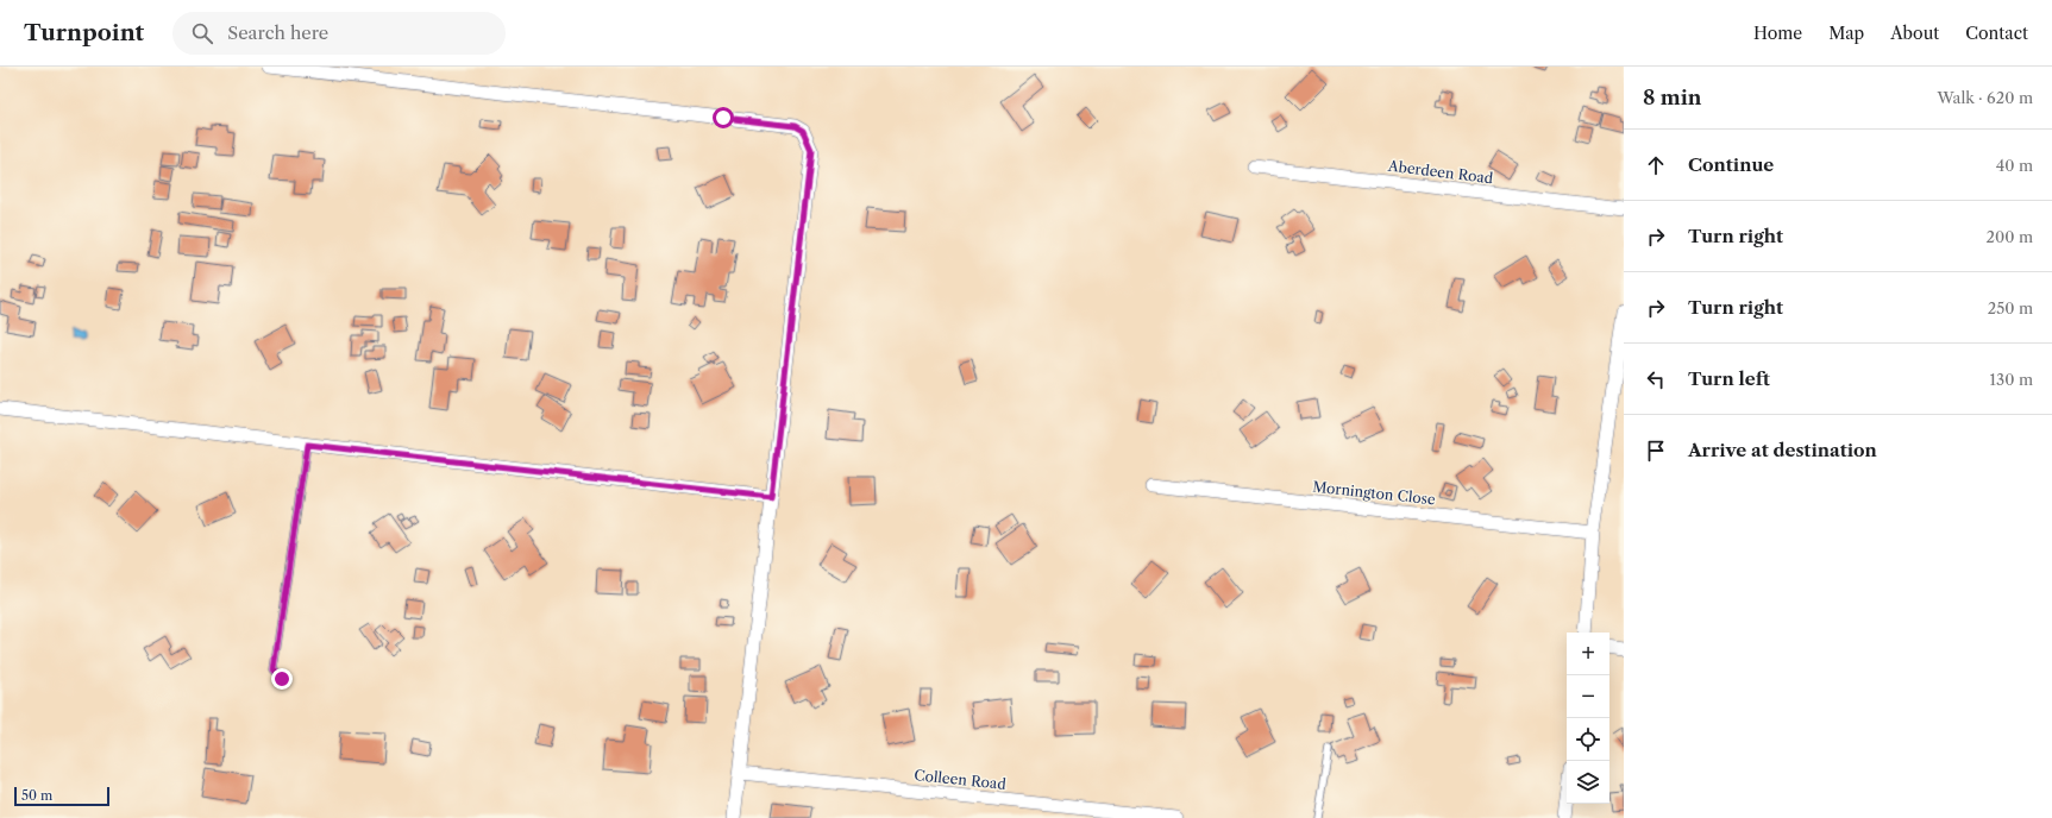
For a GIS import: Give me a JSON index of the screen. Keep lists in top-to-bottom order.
{
  "streets": {
    "street": ["Aberdeen Road", "Mornington Close", "Colleen Road"]
  },
  "scale_bar": "50 m",
  "page": {
    "header": "Turnpoint",
    "search": "Search here",
    "nav": [
      "Home",
      "Map",
      "About",
      "Contact"
    ],
    "heading": ["8 min", "Walk · 620 m"],
    "list": [
      ["Continue", "40 m"],
      ["Turn right", "200 m"],
      ["Turn right", "250 m"],
      ["Turn left", "130 m"],
      "Arrive at destination"
    ],
    "map_buttons": ["+", "−"],
    "scale": "50 m"
  }
}
